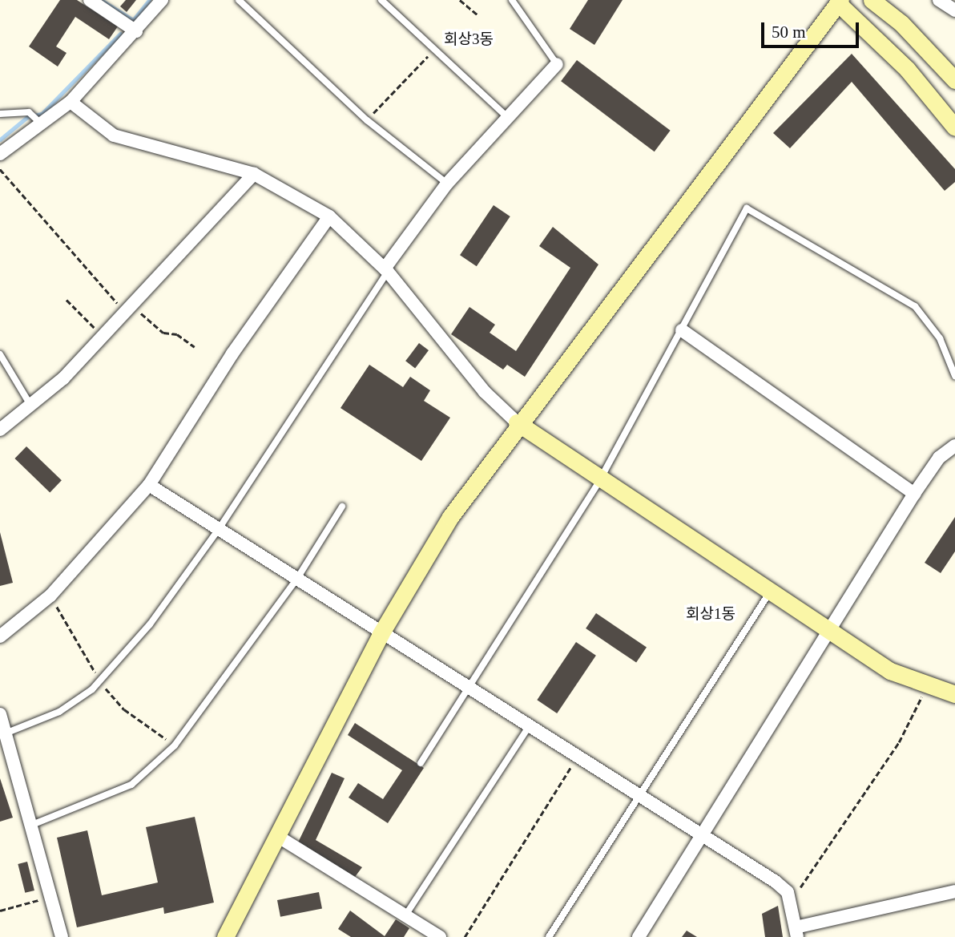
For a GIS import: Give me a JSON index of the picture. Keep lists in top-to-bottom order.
{
  "districts": ["회상3동", "회상1동"],
  "scale_bar": "50 m"
}
